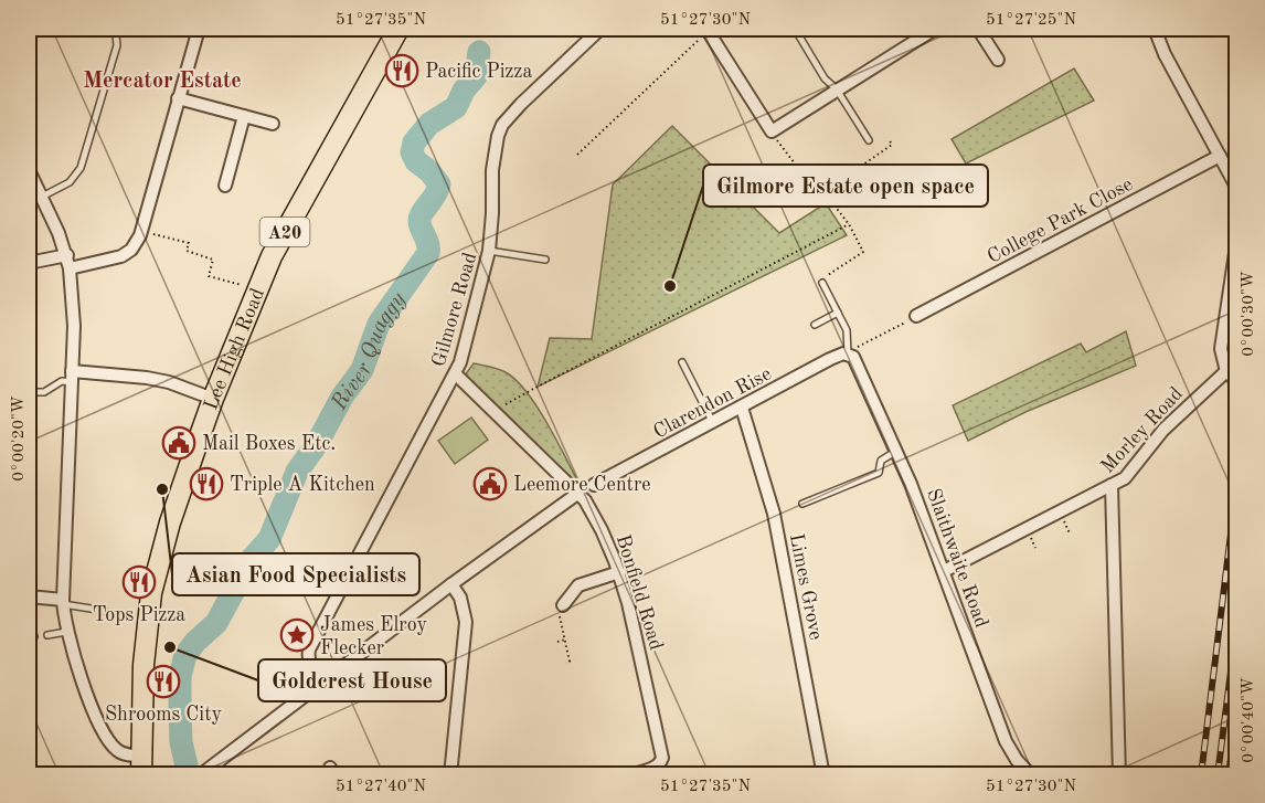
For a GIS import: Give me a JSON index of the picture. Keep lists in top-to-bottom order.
{
  "streets": {
    "highway": ["A20", "Lee High Road"],
    "street": [
      "College Park Close",
      "Gilmore Road",
      "Clarendon Rise",
      "Morley Road",
      "Slaithwaite Road",
      "Limes Grove",
      "Bonfield Road"
    ]
  },
  "crossings": [
    ["Gilmore Road", "Bonfield Road"],
    ["Clarendon Rise", "Slaithwaite Road"],
    ["Clarendon Rise", "Limes Grove"]
  ],
  "districts": ["Mercator Estate"],
  "water": ["River Quaggy"],
  "places": {
    "restaurant": [
      "Pacific Pizza",
      "Triple A Kitchen",
      "Tops Pizza",
      "Shrooms City"
    ],
    "other": ["Gilmore Estate open space", "Asian Food Specialists", "Goldcrest House"],
    "public building": ["Mail Boxes Etc.", "Leemore Centre"],
    "place": ["James Elroy Flecker"]
  },
  "coordinates": [
    "51°27'35\"N",
    "51°27'30\"N",
    "51°27'25\"N",
    "0°00'30\"W",
    "0°00'20\"W",
    "0°00'40\"W",
    "51°27'40\"N"
  ]
}
